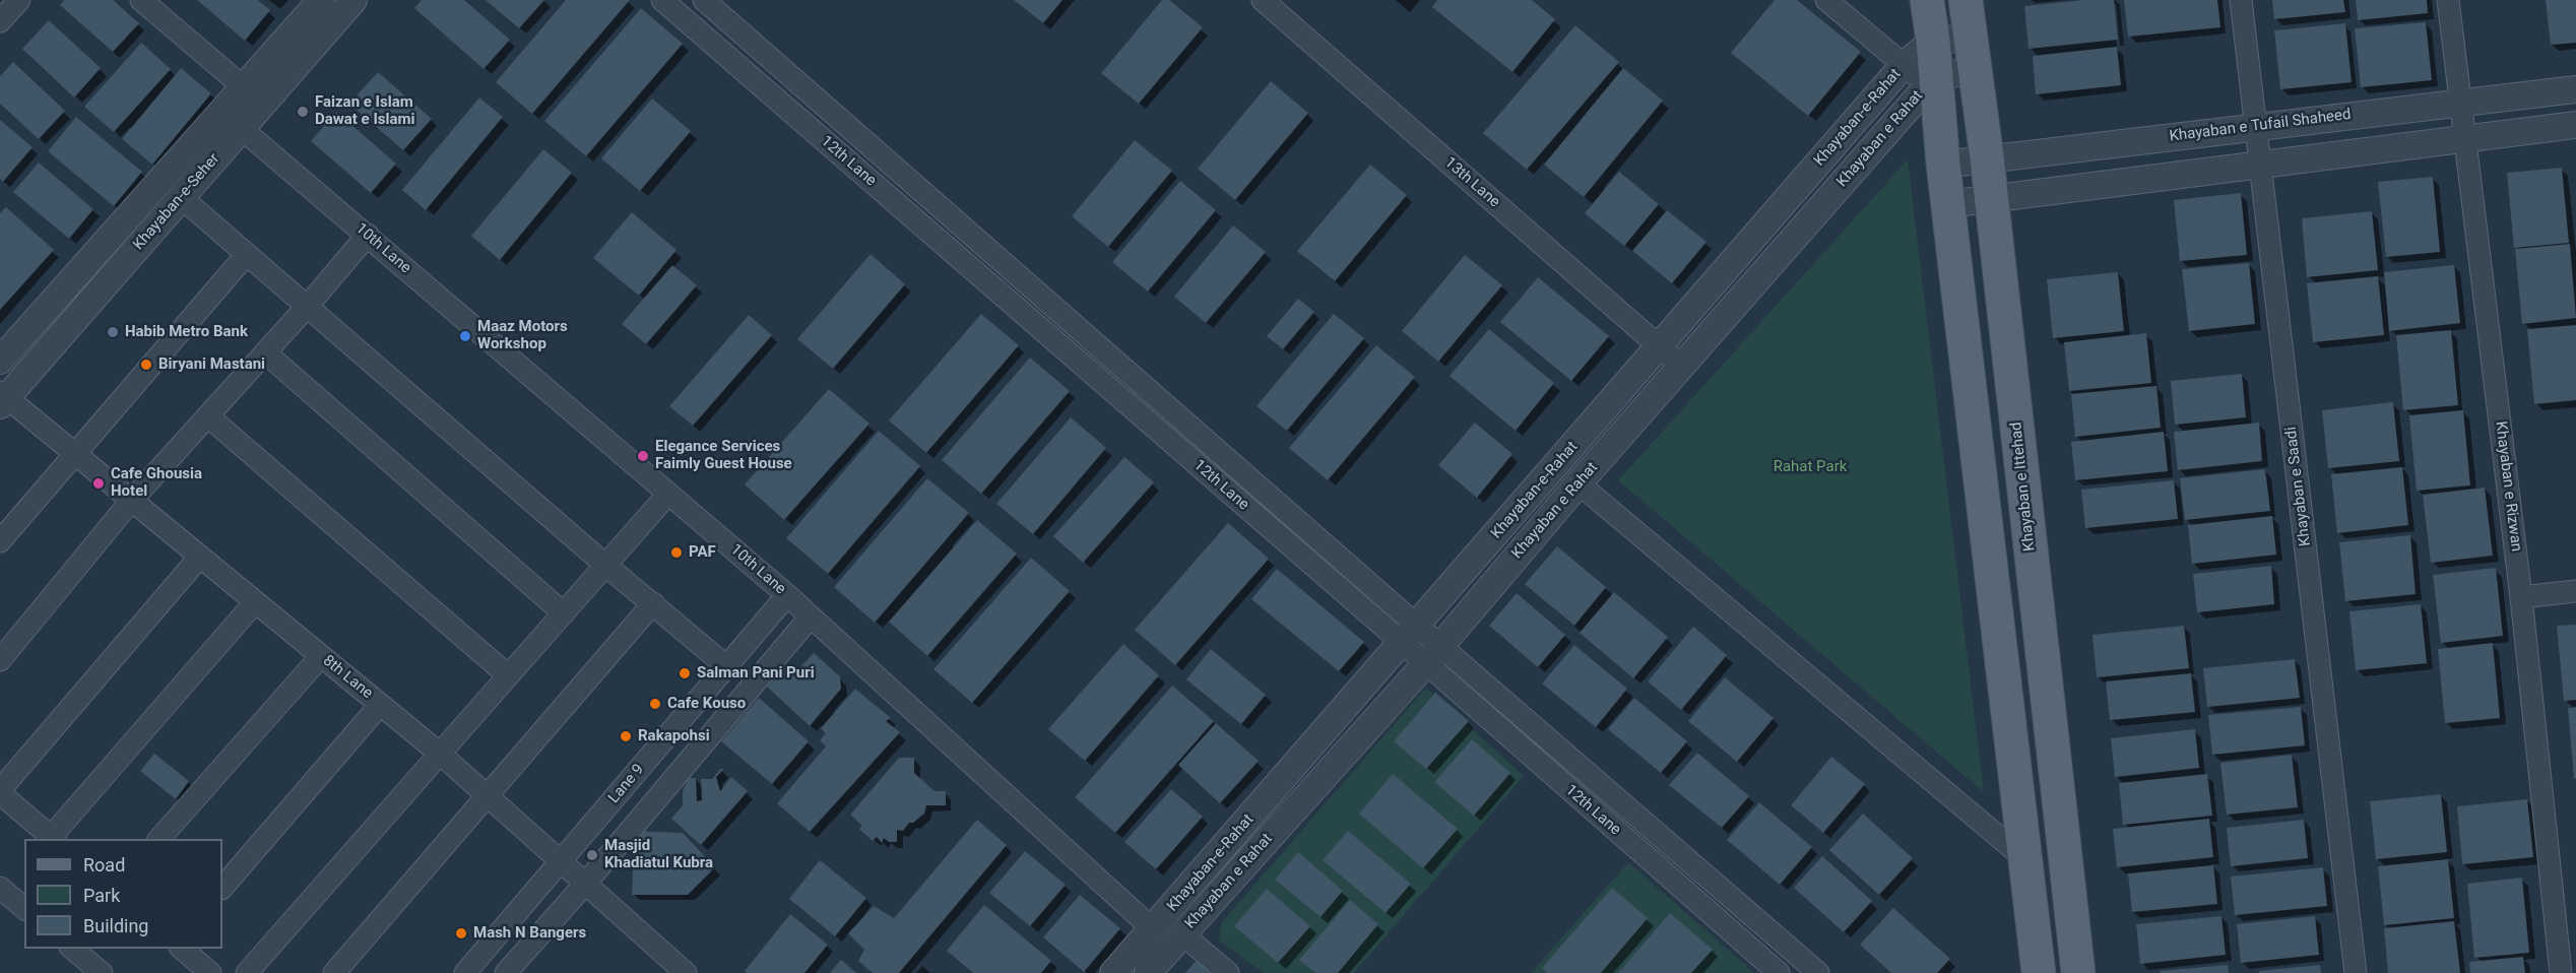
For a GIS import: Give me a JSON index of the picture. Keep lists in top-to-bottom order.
{
  "streets": {
    "main road": ["Khayaban e Ittehad"],
    "street": [
      "Khayaban-e-Rahat",
      "Khayaban e Tufail Shaheed",
      "Khayaban e Rahat",
      "12th Lane",
      "13th Lane",
      "Khayaban-e-Seher",
      "10th Lane",
      "Khayaban e Saadi",
      "Khayaban e Rizwan",
      "8th Lane",
      "Lane 9"
    ]
  },
  "crossings": [
    ["Khayaban-e-Rahat", "12th Lane"],
    ["Khayaban-e-Rahat", "13th Lane"],
    ["Khayaban-e-Rahat", "10th Lane"],
    ["Khayaban e Tufail Shaheed", "Khayaban e Ittehad"],
    ["Khayaban e Tufail Shaheed", "Khayaban e Saadi"],
    ["Khayaban e Tufail Shaheed", "Khayaban e Rizwan"],
    ["Khayaban e Rahat", "12th Lane"],
    ["Khayaban e Rahat", "13th Lane"],
    ["Khayaban-e-Seher", "10th Lane"],
    ["Khayaban-e-Seher", "8th Lane"],
    ["10th Lane", "Lane 9"],
    ["8th Lane", "Lane 9"]
  ],
  "parks": ["Rahat Park"],
  "places": [
    "Faizan e Islam Dawat e Islami",
    "Habib Metro Bank",
    "Maaz Motors Workshop",
    "Biryani Mastani",
    "Elegance Services Faimly Guest House",
    "Cafe Ghousia Hotel",
    "PAF",
    "Salman Pani Puri",
    "Cafe Kouso",
    "Rakapohsi",
    "Masjid Khadiatul Kubra",
    "Mash N Bangers"
  ],
  "legend": ["Road", "Park", "Building"]
}
